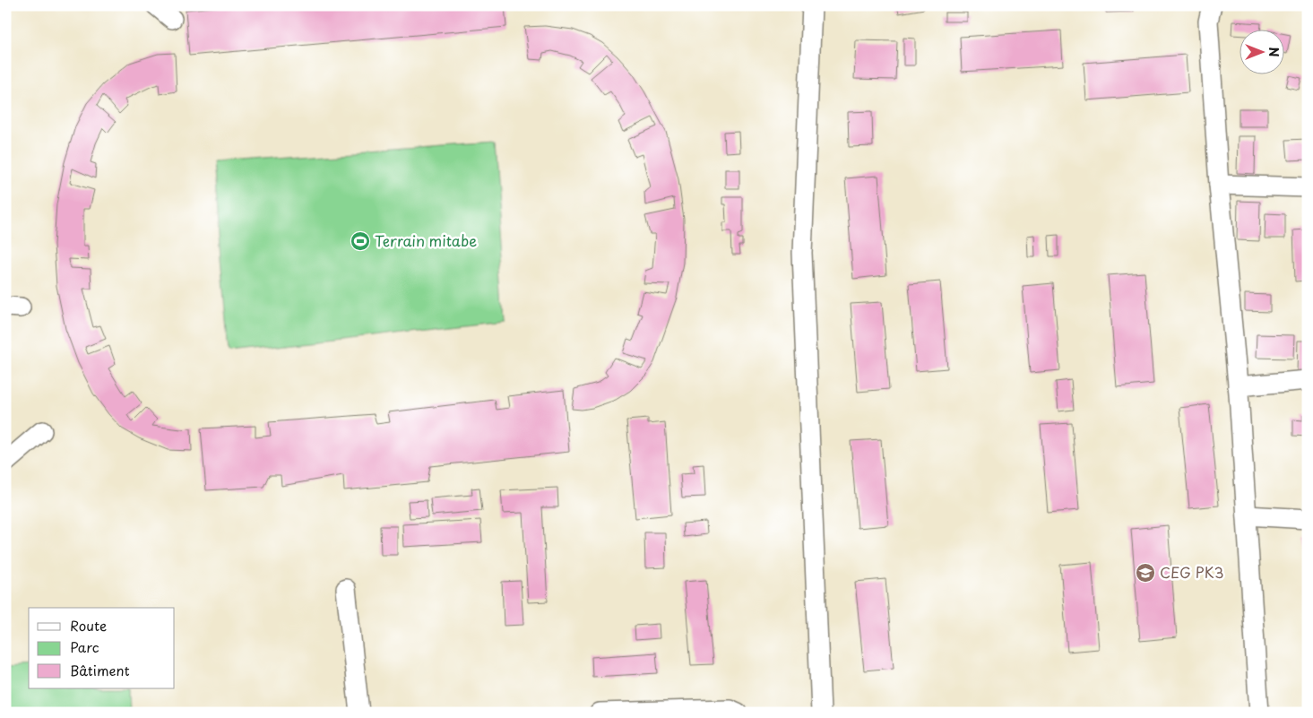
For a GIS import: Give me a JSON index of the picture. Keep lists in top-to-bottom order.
{
  "places": {
    "sports": ["Terrain mitabe"],
    "school or university": ["CEG PK3"]
  },
  "legend": ["Route", "Parc", "Bâtiment"],
  "north": "right"
}
